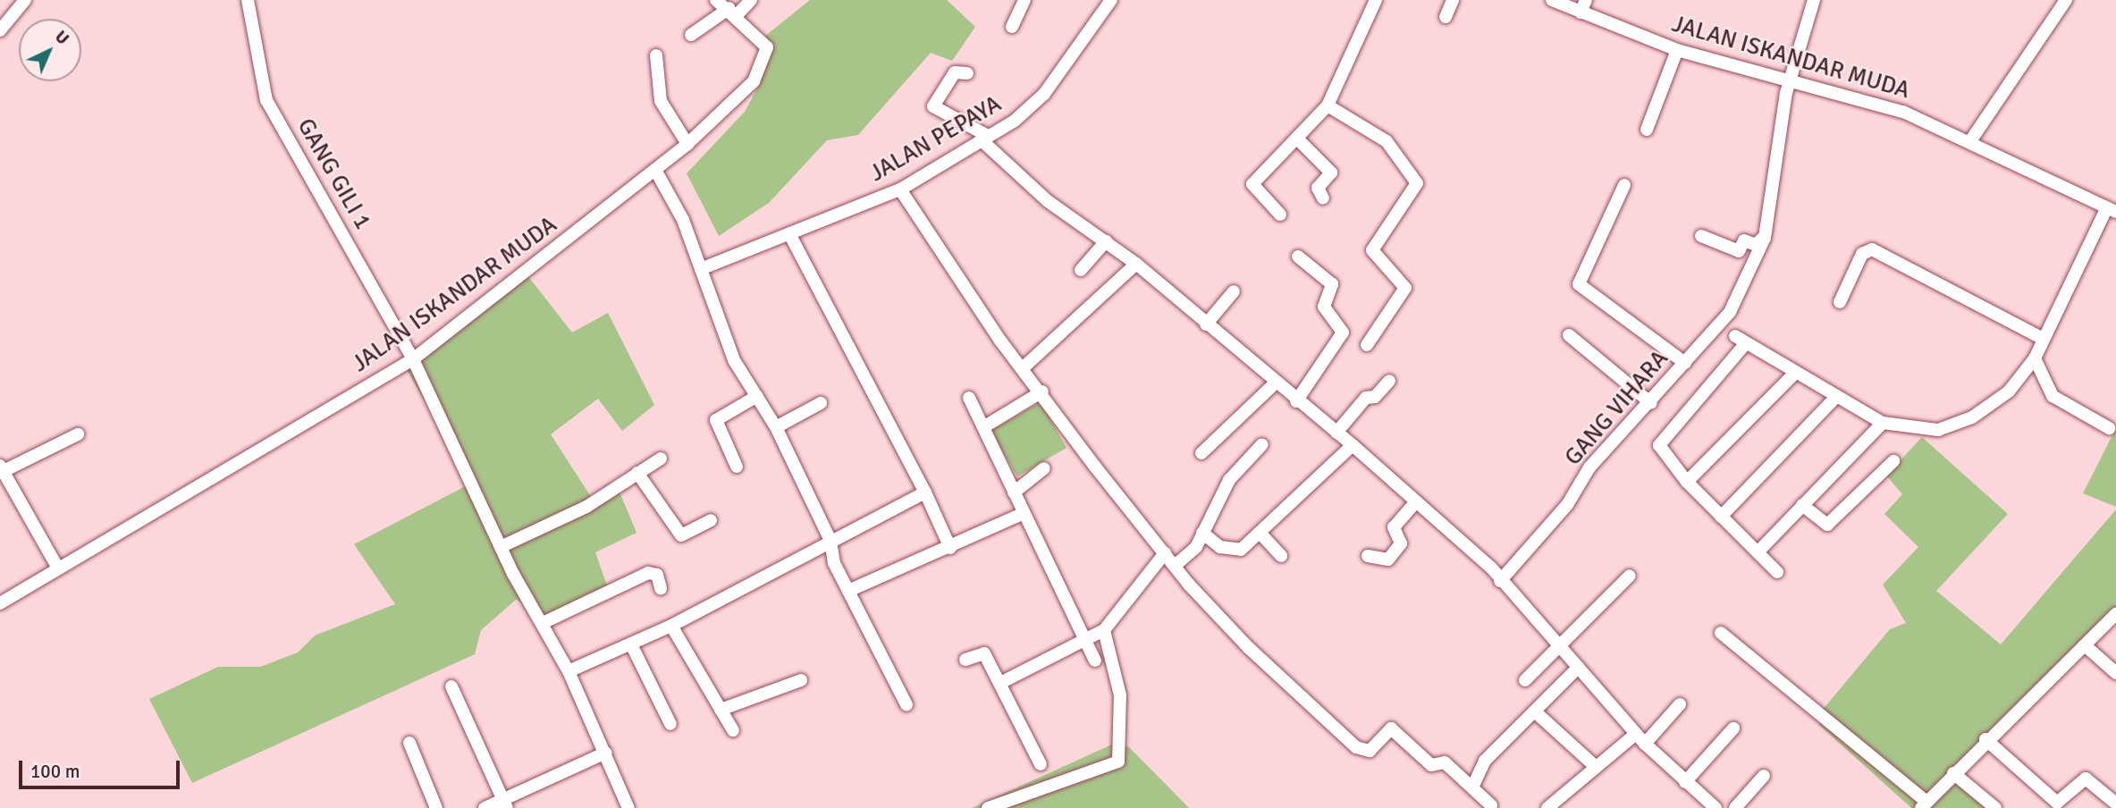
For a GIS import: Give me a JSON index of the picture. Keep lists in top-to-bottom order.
{
  "streets": {
    "street": [
      "JALAN ISKANDAR MUDA",
      "JALAN PEPAYA",
      "GANG GILI 1",
      "GANG VIHARA"
    ]
  },
  "crossings": [
    ["JALAN ISKANDAR MUDA", "GANG GILI 1"],
    ["JALAN ISKANDAR MUDA", "GANG VIHARA"]
  ],
  "scale_bar": "100 m",
  "north": "top right"
}
